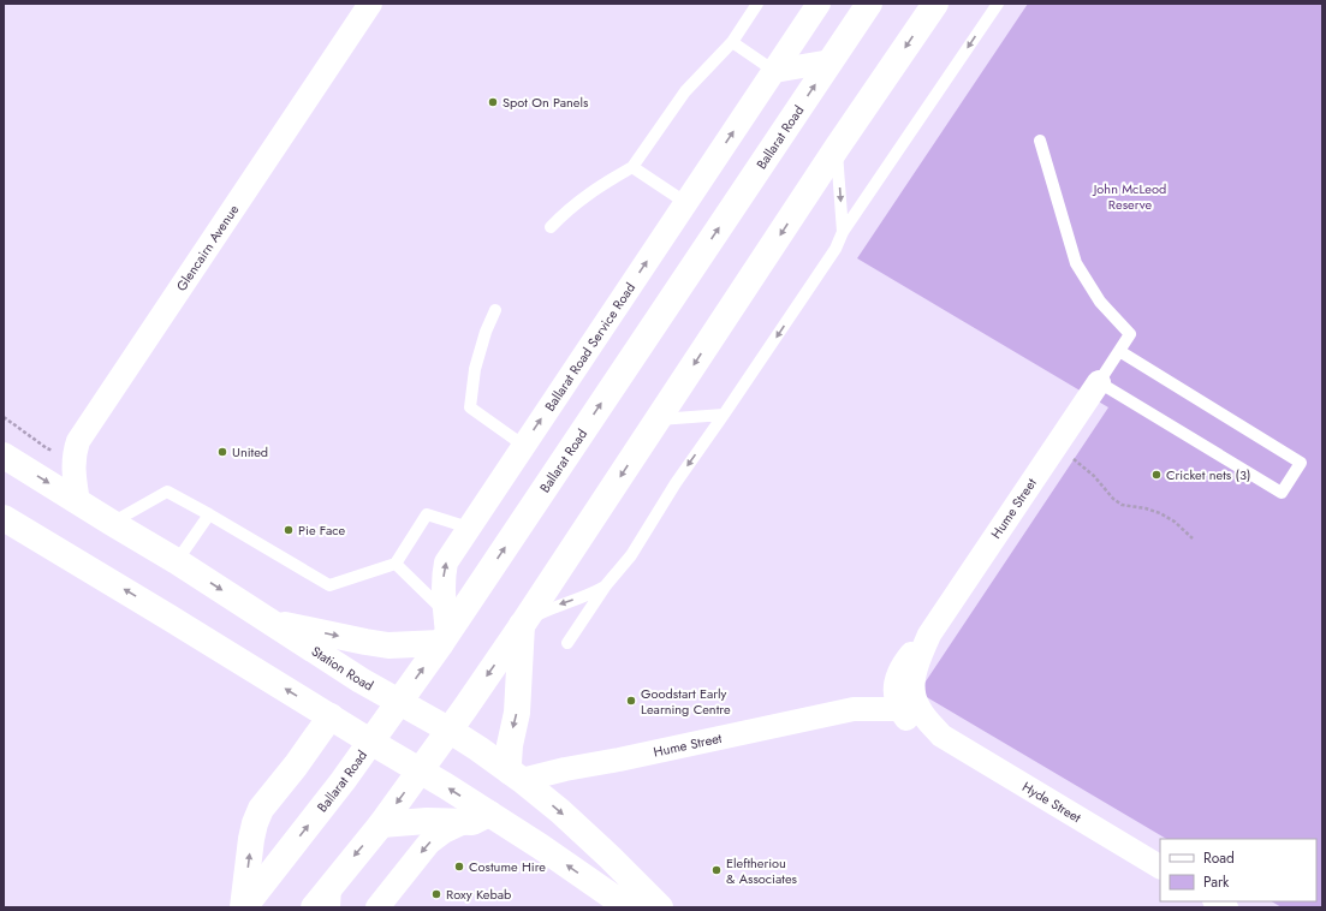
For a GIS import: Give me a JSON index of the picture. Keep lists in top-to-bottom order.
{
  "streets": {
    "main road": ["Ballarat Road", "Station Road"],
    "street": [
      "Glencairn Avenue",
      "Ballarat Road Service Road",
      "Hume Street",
      "Hyde Street"
    ]
  },
  "crossings": [
    ["Ballarat Road", "Ballarat Road Service Road"],
    ["Ballarat Road", "Station Road"],
    ["Glencairn Avenue", "Station Road"],
    ["Hume Street", "Station Road"],
    ["Hume Street", "Hyde Street"]
  ],
  "one_way": ["Ballarat Road Service Road"],
  "parks": ["John McLeod Reserve"],
  "places": [
    "Spot On Panels",
    "United",
    "Cricket nets (3)",
    "Pie Face",
    "Goodstart Early Learning Centre",
    "Costume Hire",
    "Eleftheriou & Associates",
    "Roxy Kebab"
  ],
  "legend": ["Road", "Park"]
}
